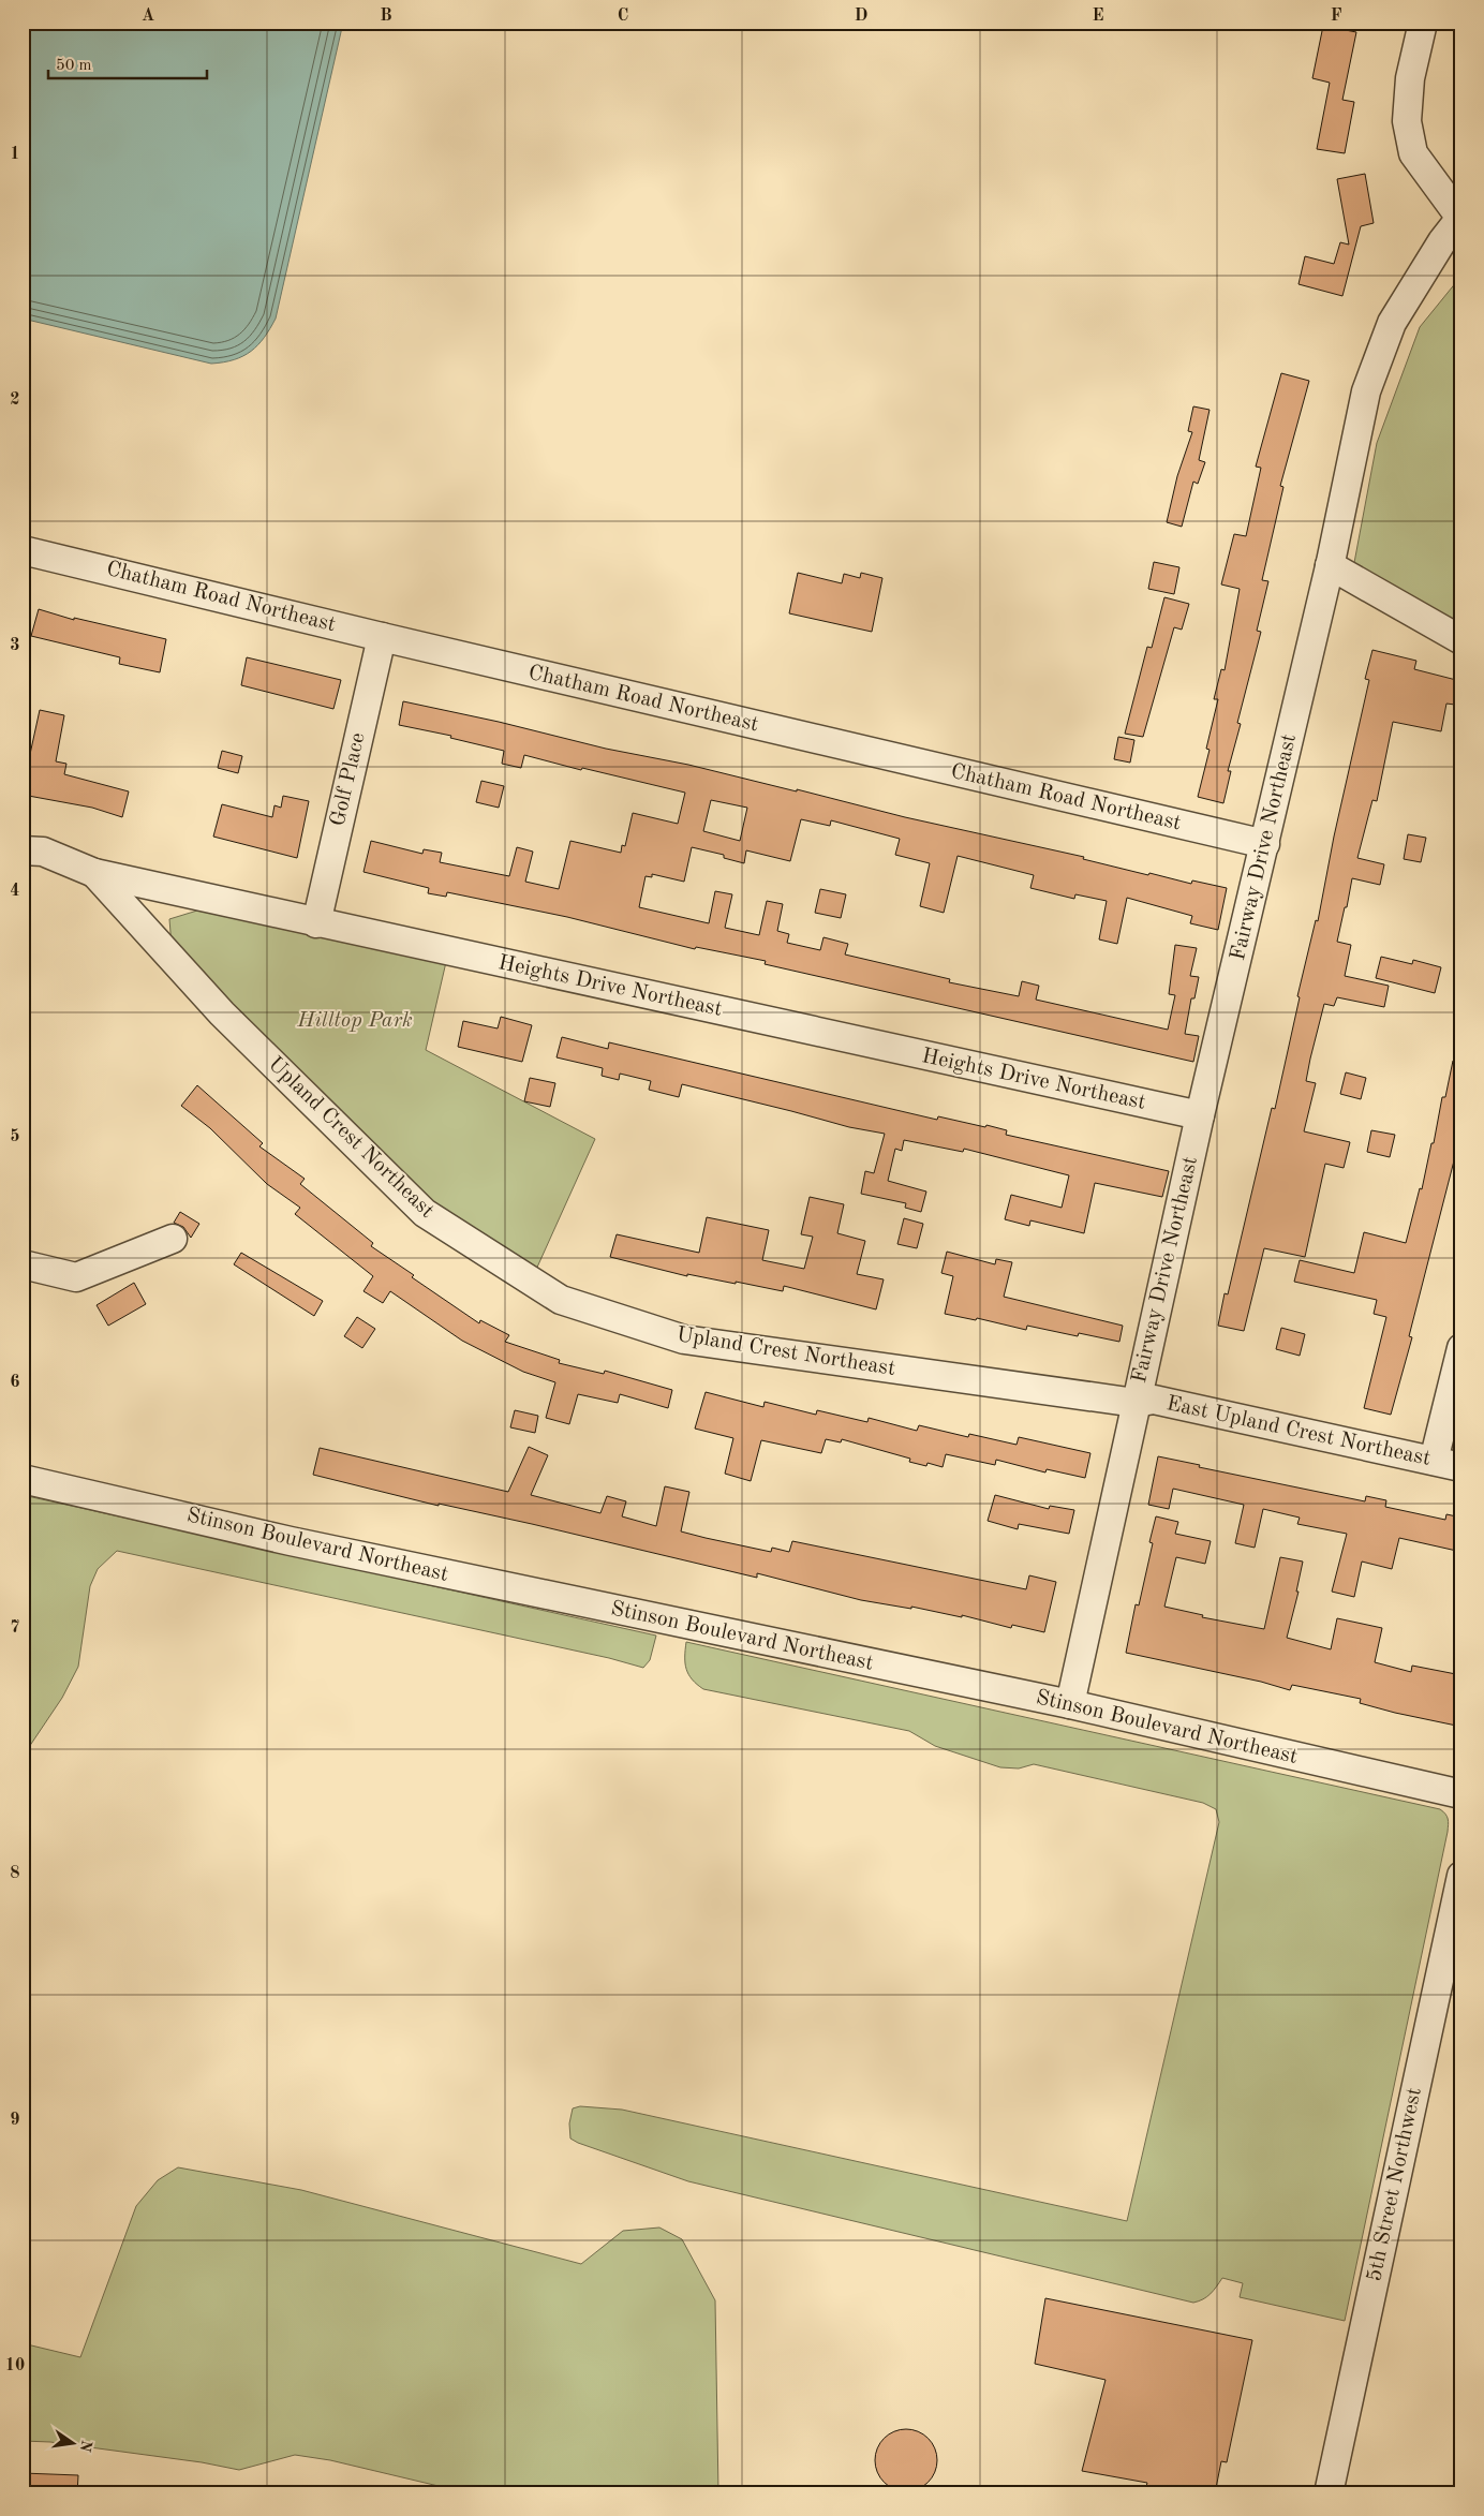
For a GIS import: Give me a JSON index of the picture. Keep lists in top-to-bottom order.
{
  "streets": {
    "street": [
      "Chatham Road Northeast",
      "Golf Place",
      "Fairway Drive Northeast",
      "Heights Drive Northeast",
      "Upland Crest Northeast",
      "East Upland Crest Northeast",
      "Stinson Boulevard Northeast",
      "5th Street Northwest"
    ]
  },
  "crossings": [
    ["Chatham Road Northeast", "Golf Place"],
    ["Chatham Road Northeast", "Fairway Drive Northeast"],
    ["Golf Place", "Heights Drive Northeast"],
    ["Fairway Drive Northeast", "Heights Drive Northeast"],
    ["Fairway Drive Northeast", "Upland Crest Northeast"],
    ["Fairway Drive Northeast", "East Upland Crest Northeast"],
    ["Fairway Drive Northeast", "Stinson Boulevard Northeast"],
    ["Heights Drive Northeast", "Upland Crest Northeast"],
    ["Upland Crest Northeast", "East Upland Crest Northeast"]
  ],
  "parks": ["Hilltop Park"],
  "scale_bar": "50 m",
  "north": "right",
  "grid": {
    "columns": [
      "A",
      "B",
      "C",
      "D",
      "E",
      "F"
    ],
    "rows": [
      "1",
      "2",
      "3",
      "4",
      "5",
      "6",
      "7",
      "8",
      "9",
      "10"
    ]
  }
}
